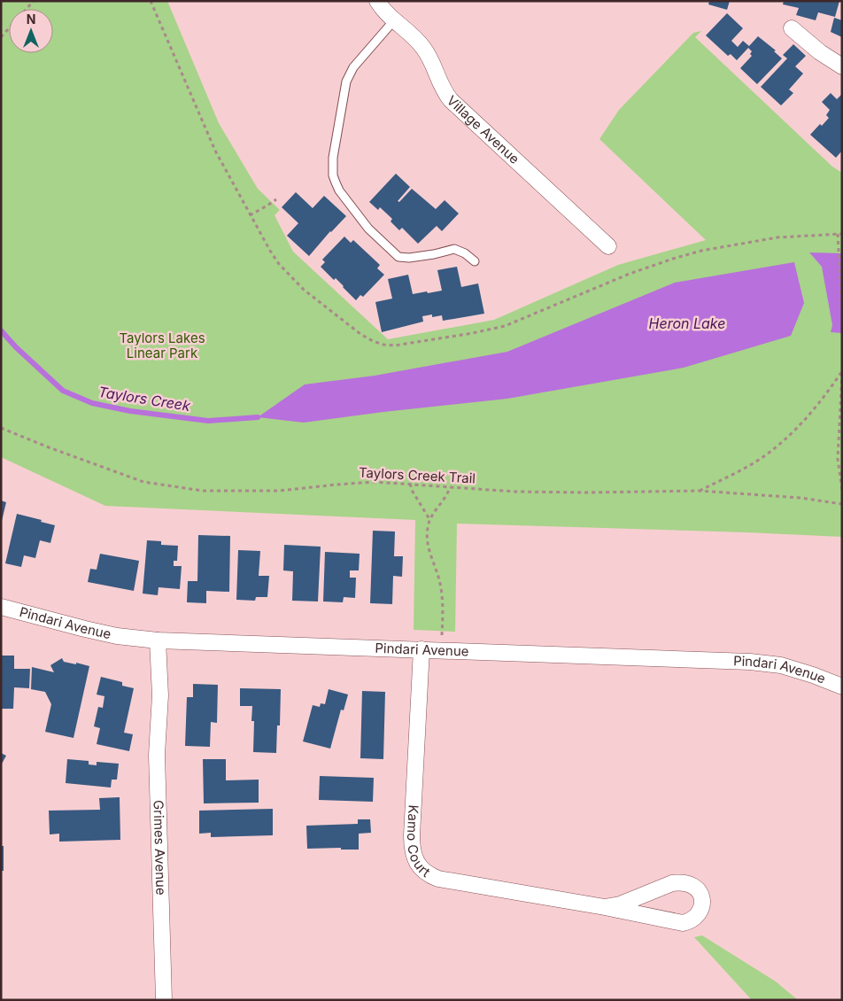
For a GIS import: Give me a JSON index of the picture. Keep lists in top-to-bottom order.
{
  "streets": {
    "street": [
      "Village Avenue",
      "Pindari Avenue",
      "Kamo Court",
      "Grimes Avenue"
    ],
    "path": ["Taylors Creek Trail"]
  },
  "crossings": [
    ["Pindari Avenue", "Kamo Court"],
    ["Pindari Avenue", "Grimes Avenue"]
  ],
  "water": ["Heron Lake", "Taylors Creek"],
  "parks": ["Taylors Lakes Linear Park"],
  "north": "top"
}
